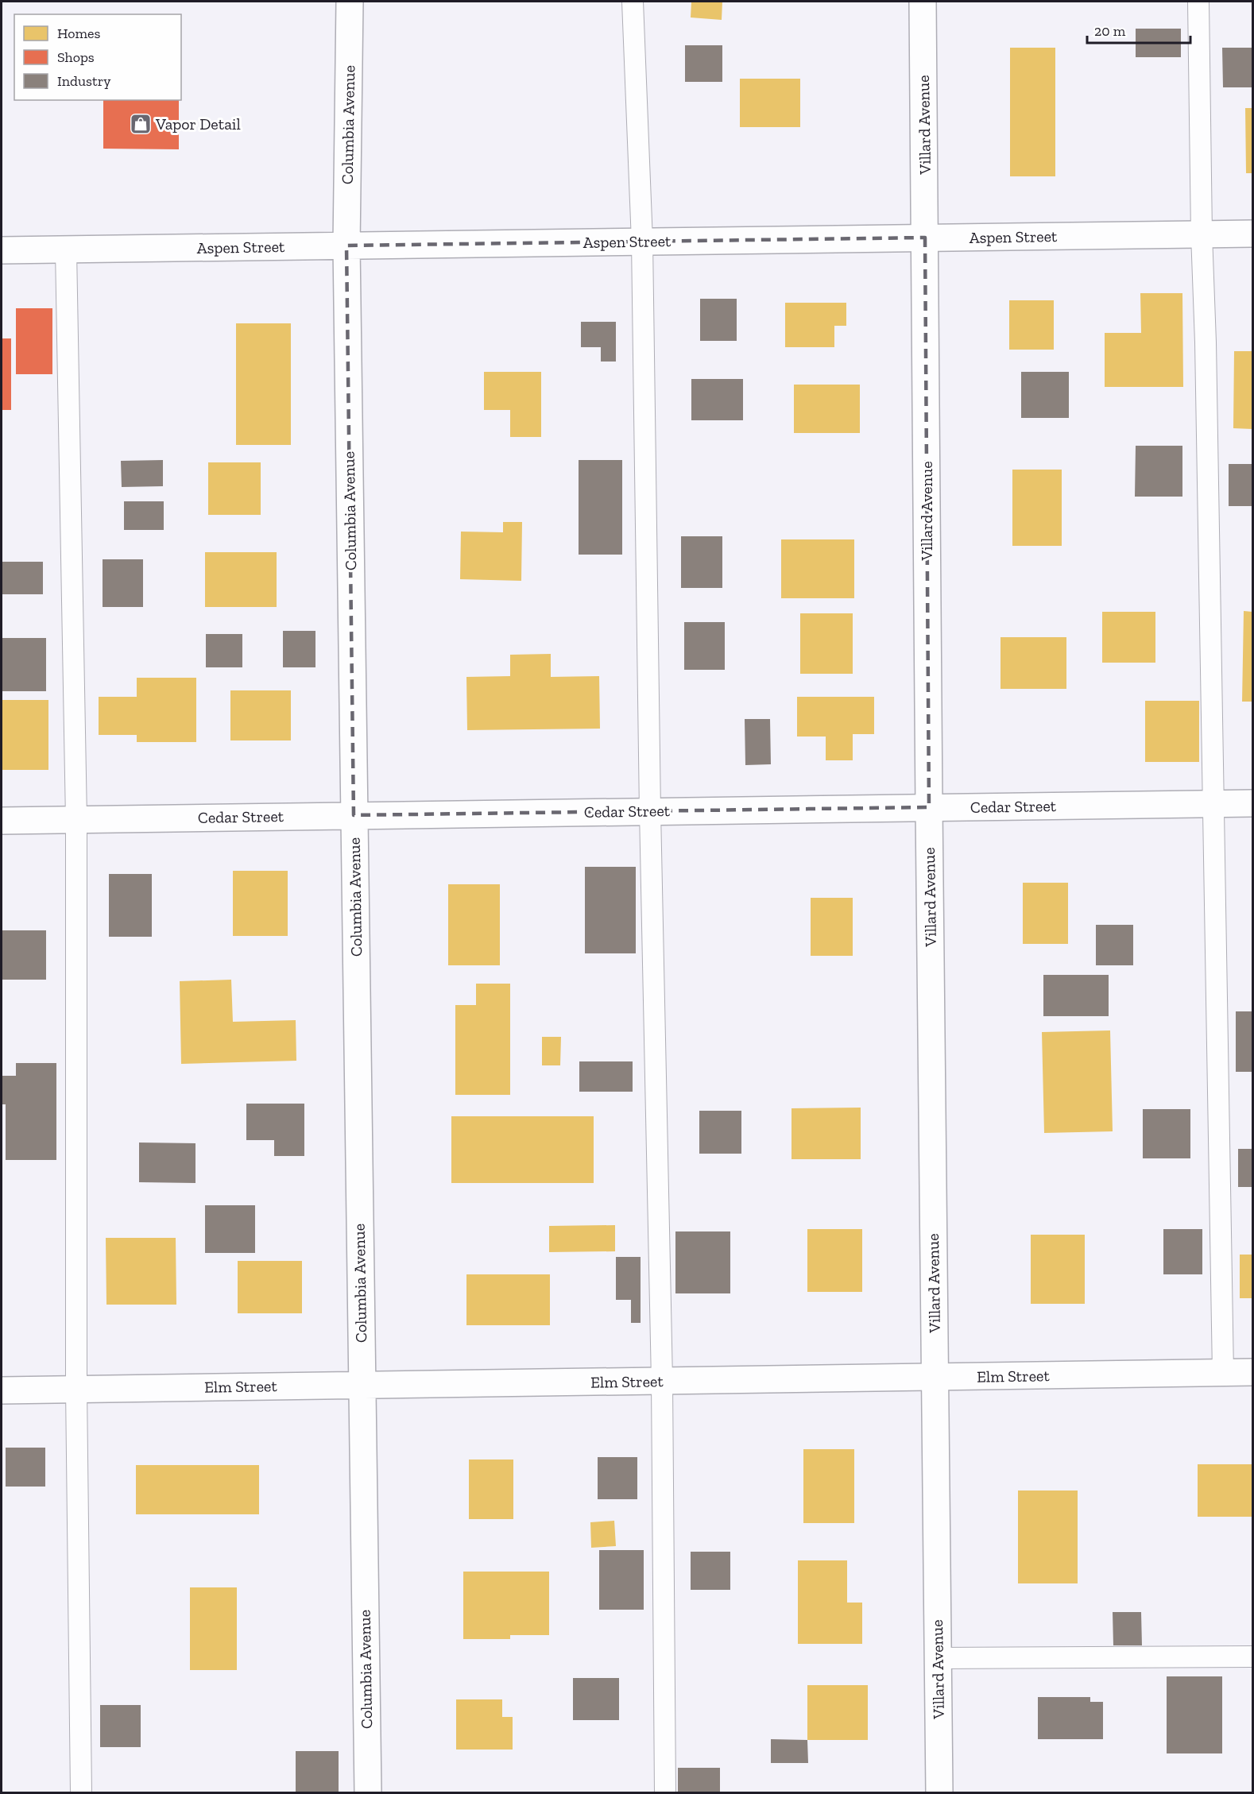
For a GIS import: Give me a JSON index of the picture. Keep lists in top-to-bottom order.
{
  "streets": {
    "street": [
      "Columbia Avenue",
      "Villard Avenue",
      "Aspen Street",
      "Cedar Street",
      "Elm Street"
    ]
  },
  "crossings": [
    ["Columbia Avenue", "Aspen Street"],
    ["Columbia Avenue", "Cedar Street"],
    ["Columbia Avenue", "Elm Street"],
    ["Villard Avenue", "Aspen Street"],
    ["Villard Avenue", "Cedar Street"],
    ["Villard Avenue", "Elm Street"]
  ],
  "places": {
    "shop": ["Vapor Detail"]
  },
  "legend": ["Homes", "Shops", "Industry"],
  "scale_bar": "20 m"
}
